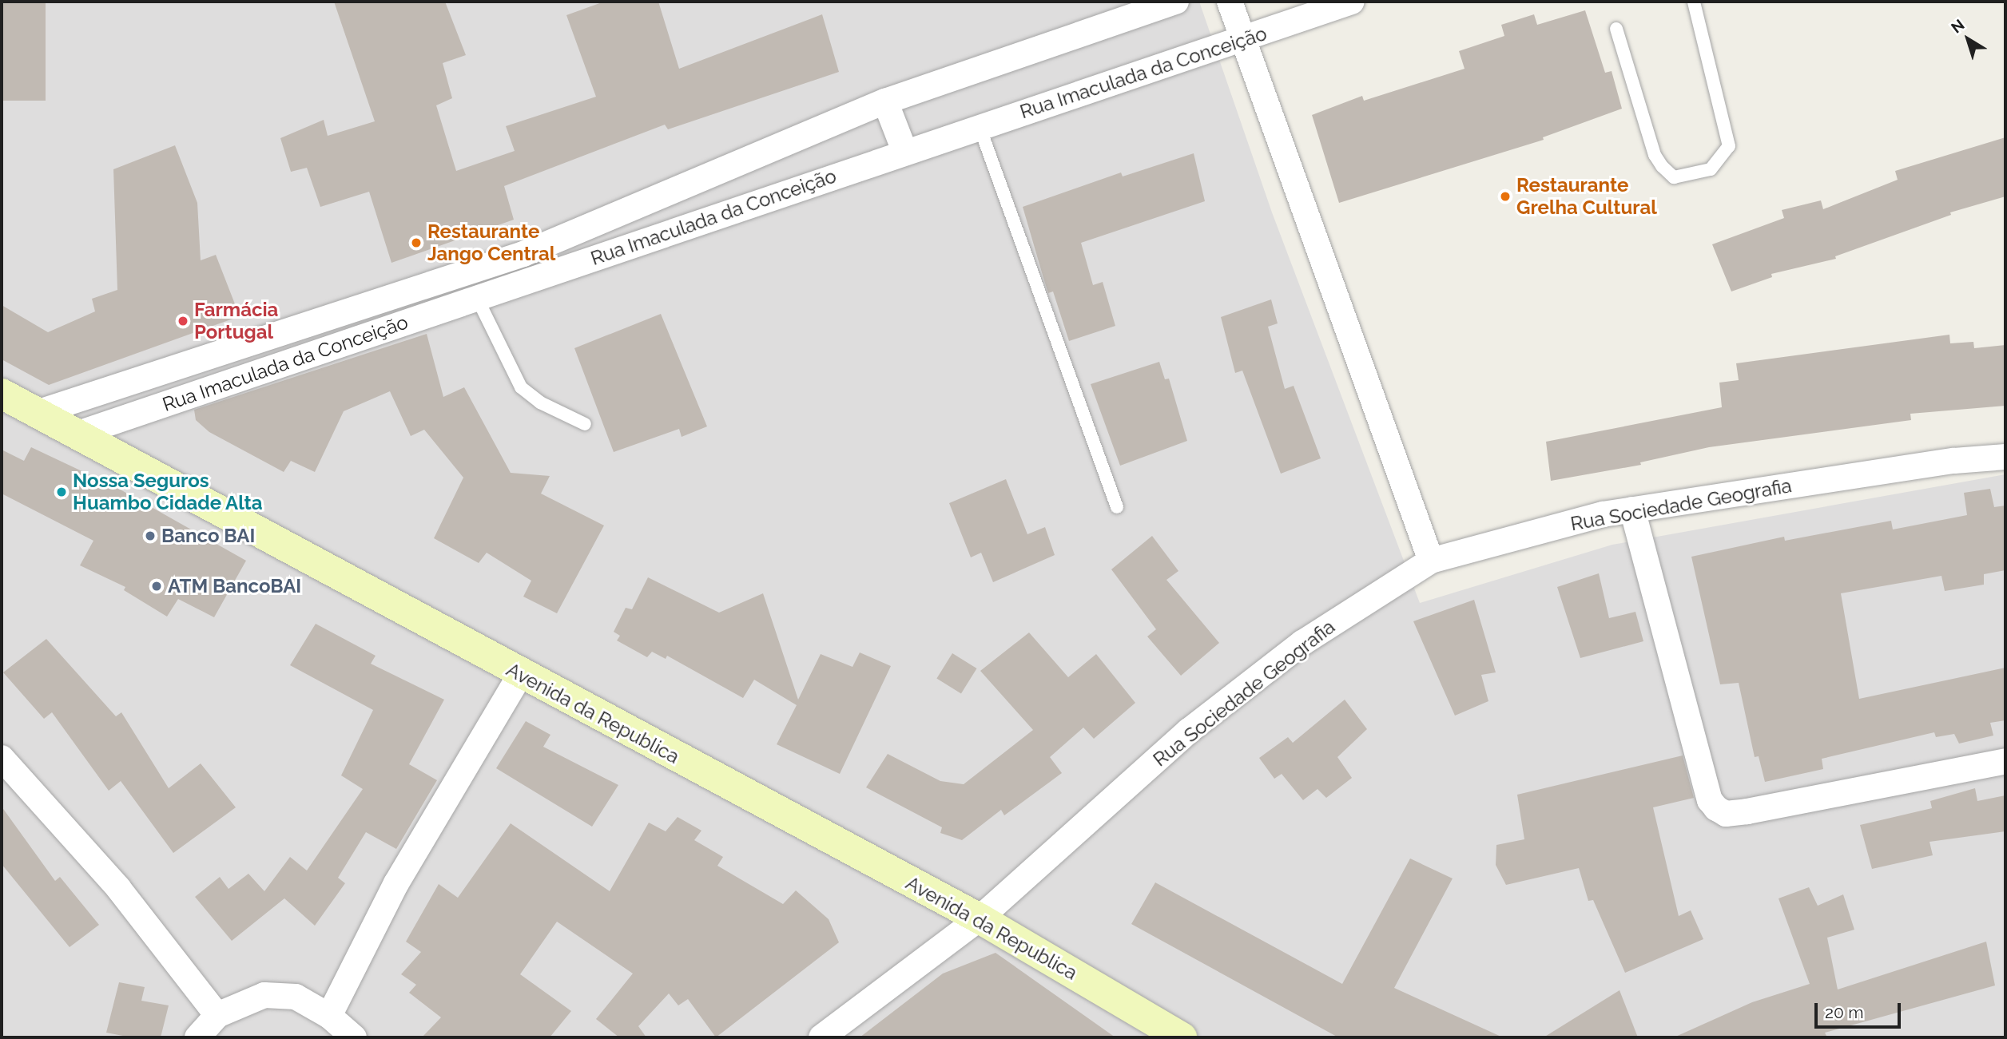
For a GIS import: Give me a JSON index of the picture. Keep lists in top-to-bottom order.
{
  "streets": {
    "main road": ["Avenida da Republica"],
    "street": ["Rua Imaculada da Conceição", "Rua Sociedade Geografia"]
  },
  "crossings": [
    ["Rua Imaculada da Conceição", "Avenida da Republica"],
    ["Rua Sociedade Geografia", "Avenida da Republica"]
  ],
  "places": [
    "Restaurante Grelha Cultural",
    "Restaurante Jango Central",
    "Farmácia Portugal",
    "Nossa Seguros Huambo Cidade Alta",
    "Banco BAI",
    "ATM BancoBAI"
  ],
  "scale_bar": "20 m",
  "north": "top left"
}
